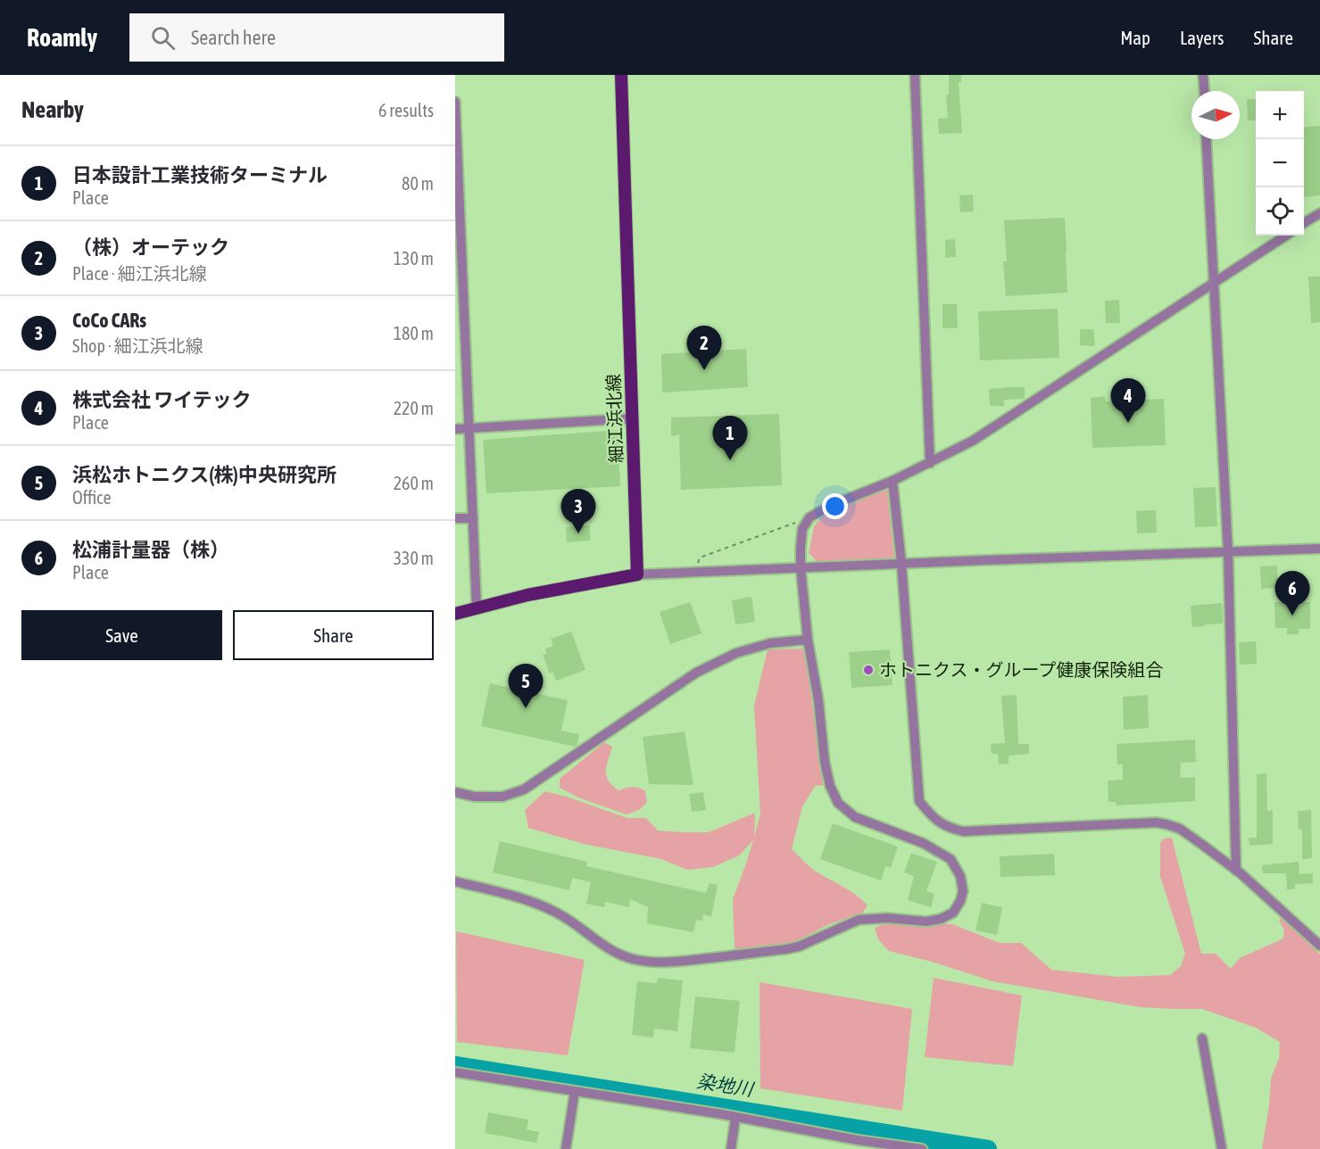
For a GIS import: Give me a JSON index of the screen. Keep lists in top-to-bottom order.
{
  "streets": {
    "main road": ["細江浜北線"]
  },
  "water": ["染地川"],
  "places": ["ホトニクス・グループ健康保険組合"],
  "north": "right",
  "page": {
    "header": "Roamly",
    "search": "Search here",
    "nav": ["Map", "Layers", "Share"],
    "heading": ["Nearby", "6 results"],
    "map_buttons": ["+", "−"],
    "list": [
      {
        "mark": "1",
        "name": "日本設計工業技術ターミナル",
        "note": "Place",
        "value": "80 m"
      },
      {
        "mark": "2",
        "name": "（株）オーテック",
        "note": "Place · 細江浜北線",
        "value": "130 m"
      },
      {
        "mark": "3",
        "name": "CoCo CARs",
        "note": "Shop · 細江浜北線",
        "value": "180 m"
      },
      {
        "mark": "4",
        "name": "株式会社 ワイテック",
        "note": "Place",
        "value": "220 m"
      },
      {
        "mark": "5",
        "name": "浜松ホトニクス(株)中央研究所",
        "note": "Office",
        "value": "260 m"
      },
      {
        "mark": "6",
        "name": "松浦計量器（株）",
        "note": "Place",
        "value": "330 m"
      }
    ],
    "pins": [
      "2",
      "4",
      "1",
      "3",
      "6",
      "5"
    ],
    "buttons": ["Save", "Share"]
  }
}
